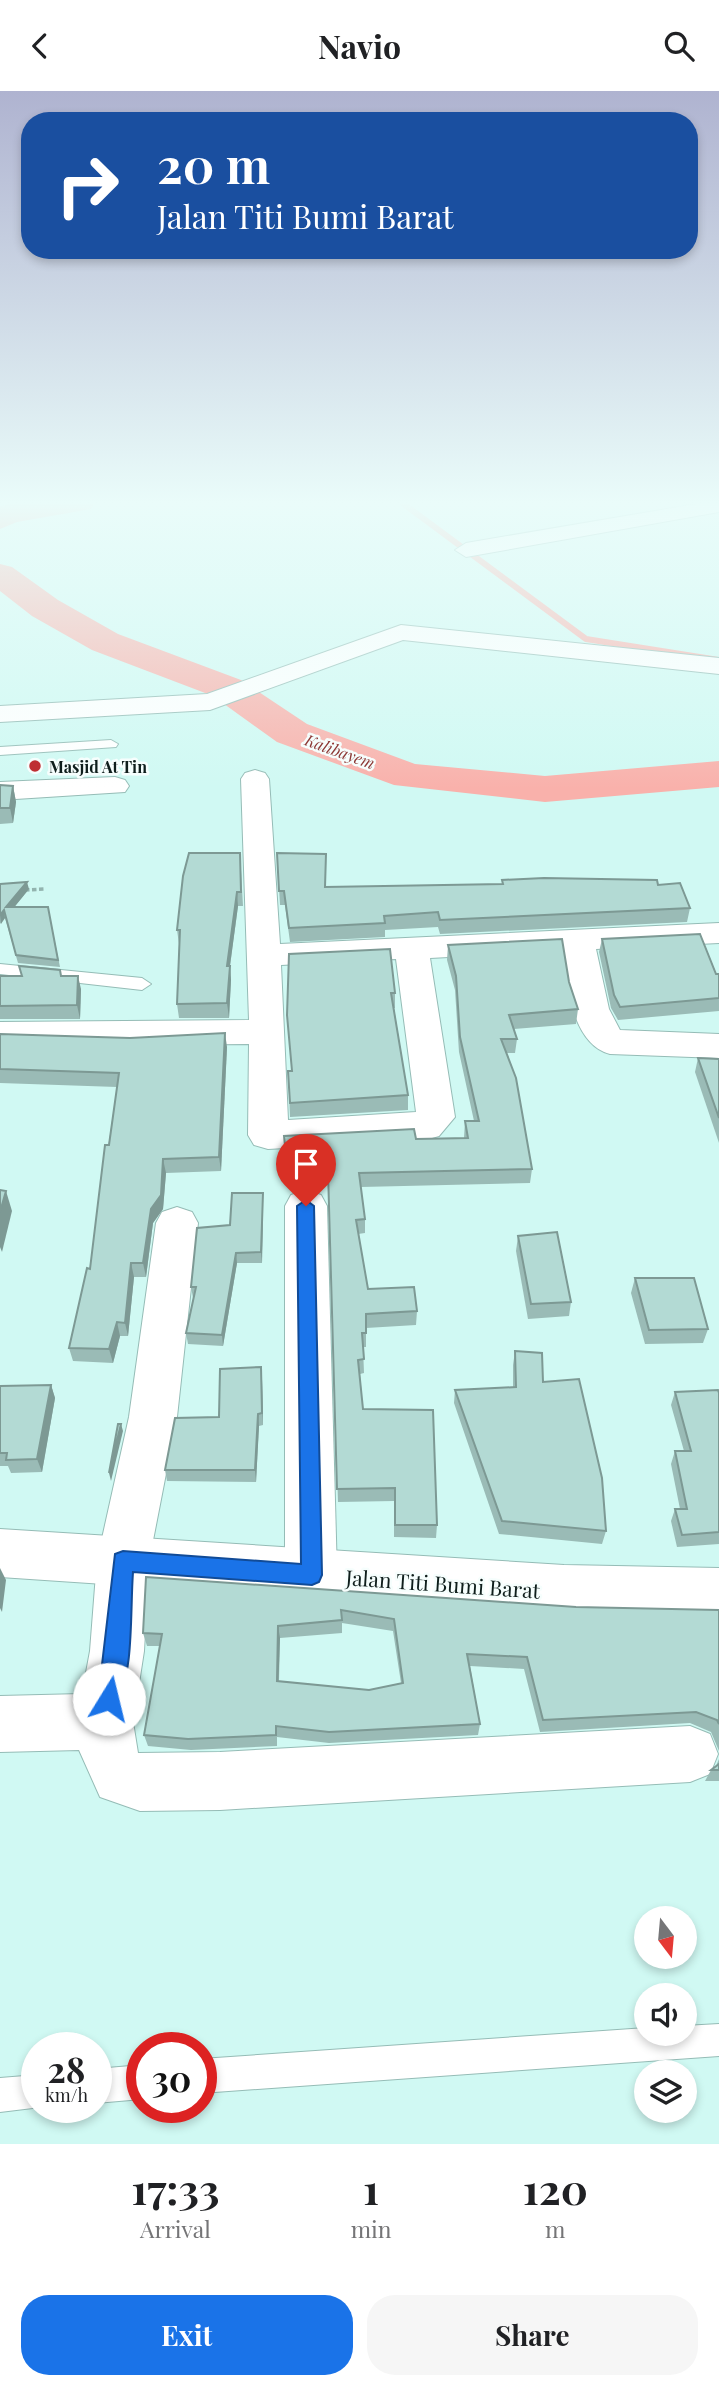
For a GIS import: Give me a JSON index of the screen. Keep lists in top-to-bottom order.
{
  "streets": {
    "street": ["Jalan Titi Bumi Barat"]
  },
  "water": ["Kalibayem"],
  "places": ["Masjid At Tin"],
  "north": "bottom",
  "page": {
    "header": "Navio",
    "turn": ["20 m", "Jalan Titi Bumi Barat"],
    "speed": "28 km/h",
    "limit": "30",
    "eta": [
      "17:33",
      "Arrival",
      "1",
      "min",
      "120",
      "m"
    ],
    "buttons": ["Exit", "Share"]
  }
}
